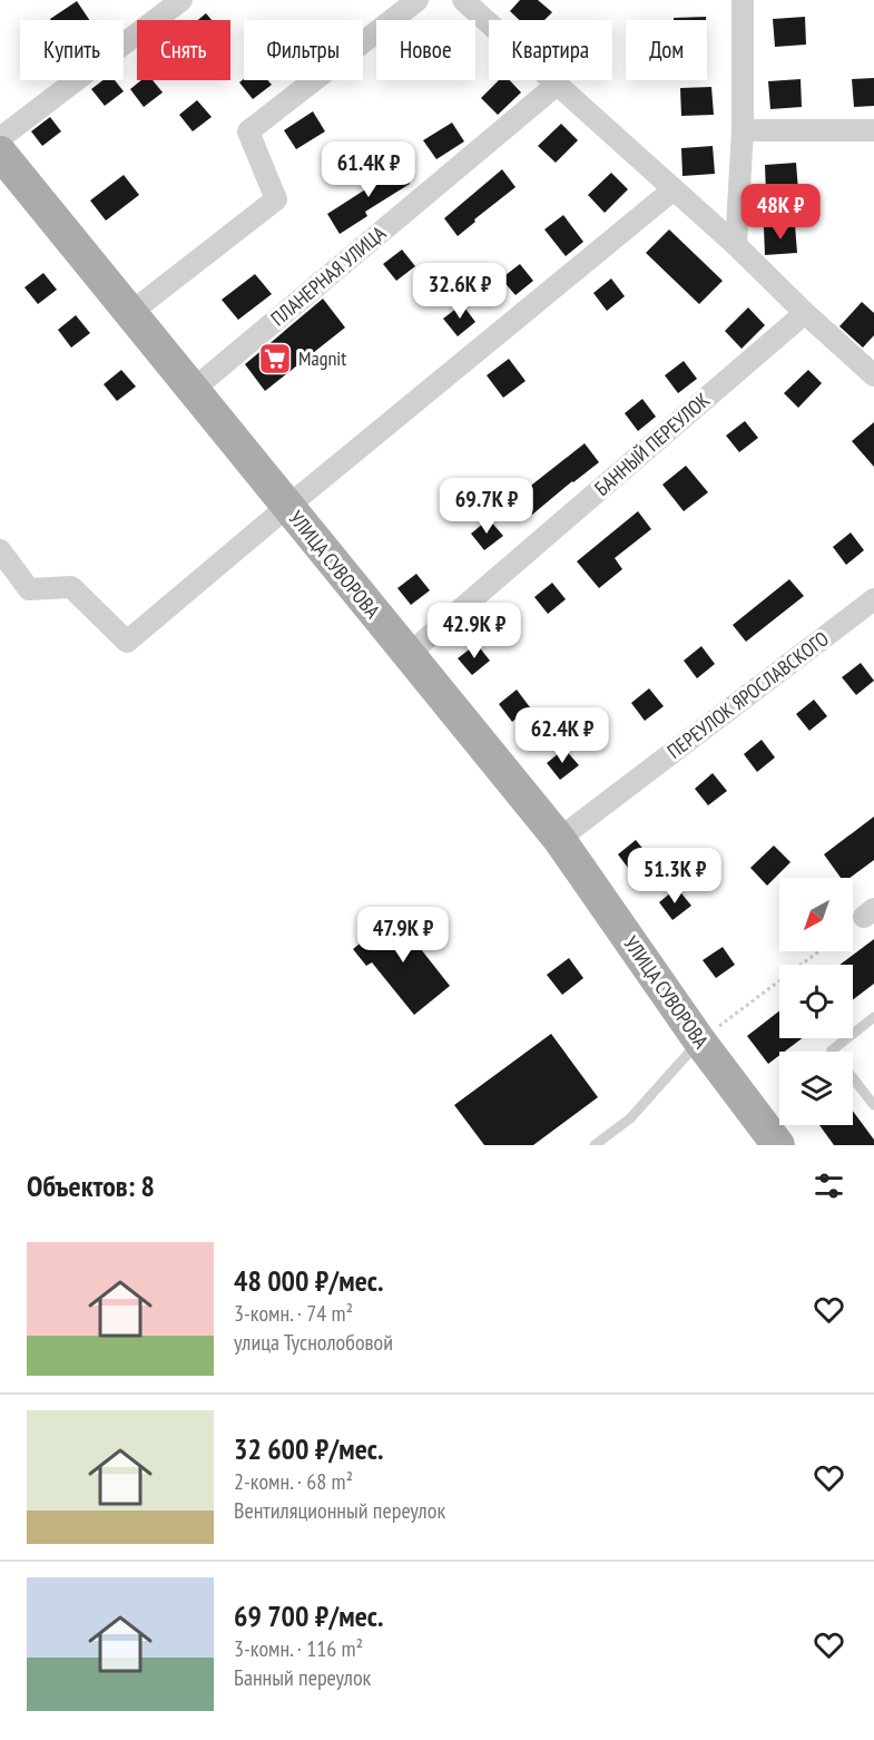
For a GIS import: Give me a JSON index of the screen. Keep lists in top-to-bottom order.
{
  "streets": {
    "main road": ["УЛИЦА СУВОРОВА"],
    "street": ["ПЛАНЕРНАЯ УЛИЦА", "БАННЫЙ ПЕРЕУЛОК", "ПЕРЕУЛОК ЯРОСЛАВСКОГО"]
  },
  "crossings": [
    ["ПЛАНЕРНАЯ УЛИЦА", "УЛИЦА СУВОРОВА"],
    ["БАННЫЙ ПЕРЕУЛОК", "УЛИЦА СУВОРОВА"],
    ["УЛИЦА СУВОРОВА", "ПЕРЕУЛОК ЯРОСЛАВСКОГО"]
  ],
  "places": {
    "supermarket": ["Magnit"]
  },
  "north": "bottom left",
  "page": {
    "chip": [
      "Купить",
      "Снять",
      "Фильтры",
      "Новое",
      "Квартира",
      "Дом"
    ],
    "price": [
      "61.4K ₽",
      "48K ₽",
      "32.6K ₽",
      "69.7K ₽",
      "42.9K ₽",
      "62.4K ₽",
      "51.3K ₽",
      "47.9K ₽"
    ],
    "heading": "Объектов: 8",
    "list": [
      {
        "name": "48 000 ₽/мес.",
        "note": "3-комн. · 74 m² · улица Туснолобовой"
      },
      {
        "name": "32 600 ₽/мес.",
        "note": "2-комн. · 68 m² · Вентиляционный переулок"
      },
      {
        "name": "69 700 ₽/мес.",
        "note": "3-комн. · 116 m² · Банный переулок"
      }
    ]
  }
}
